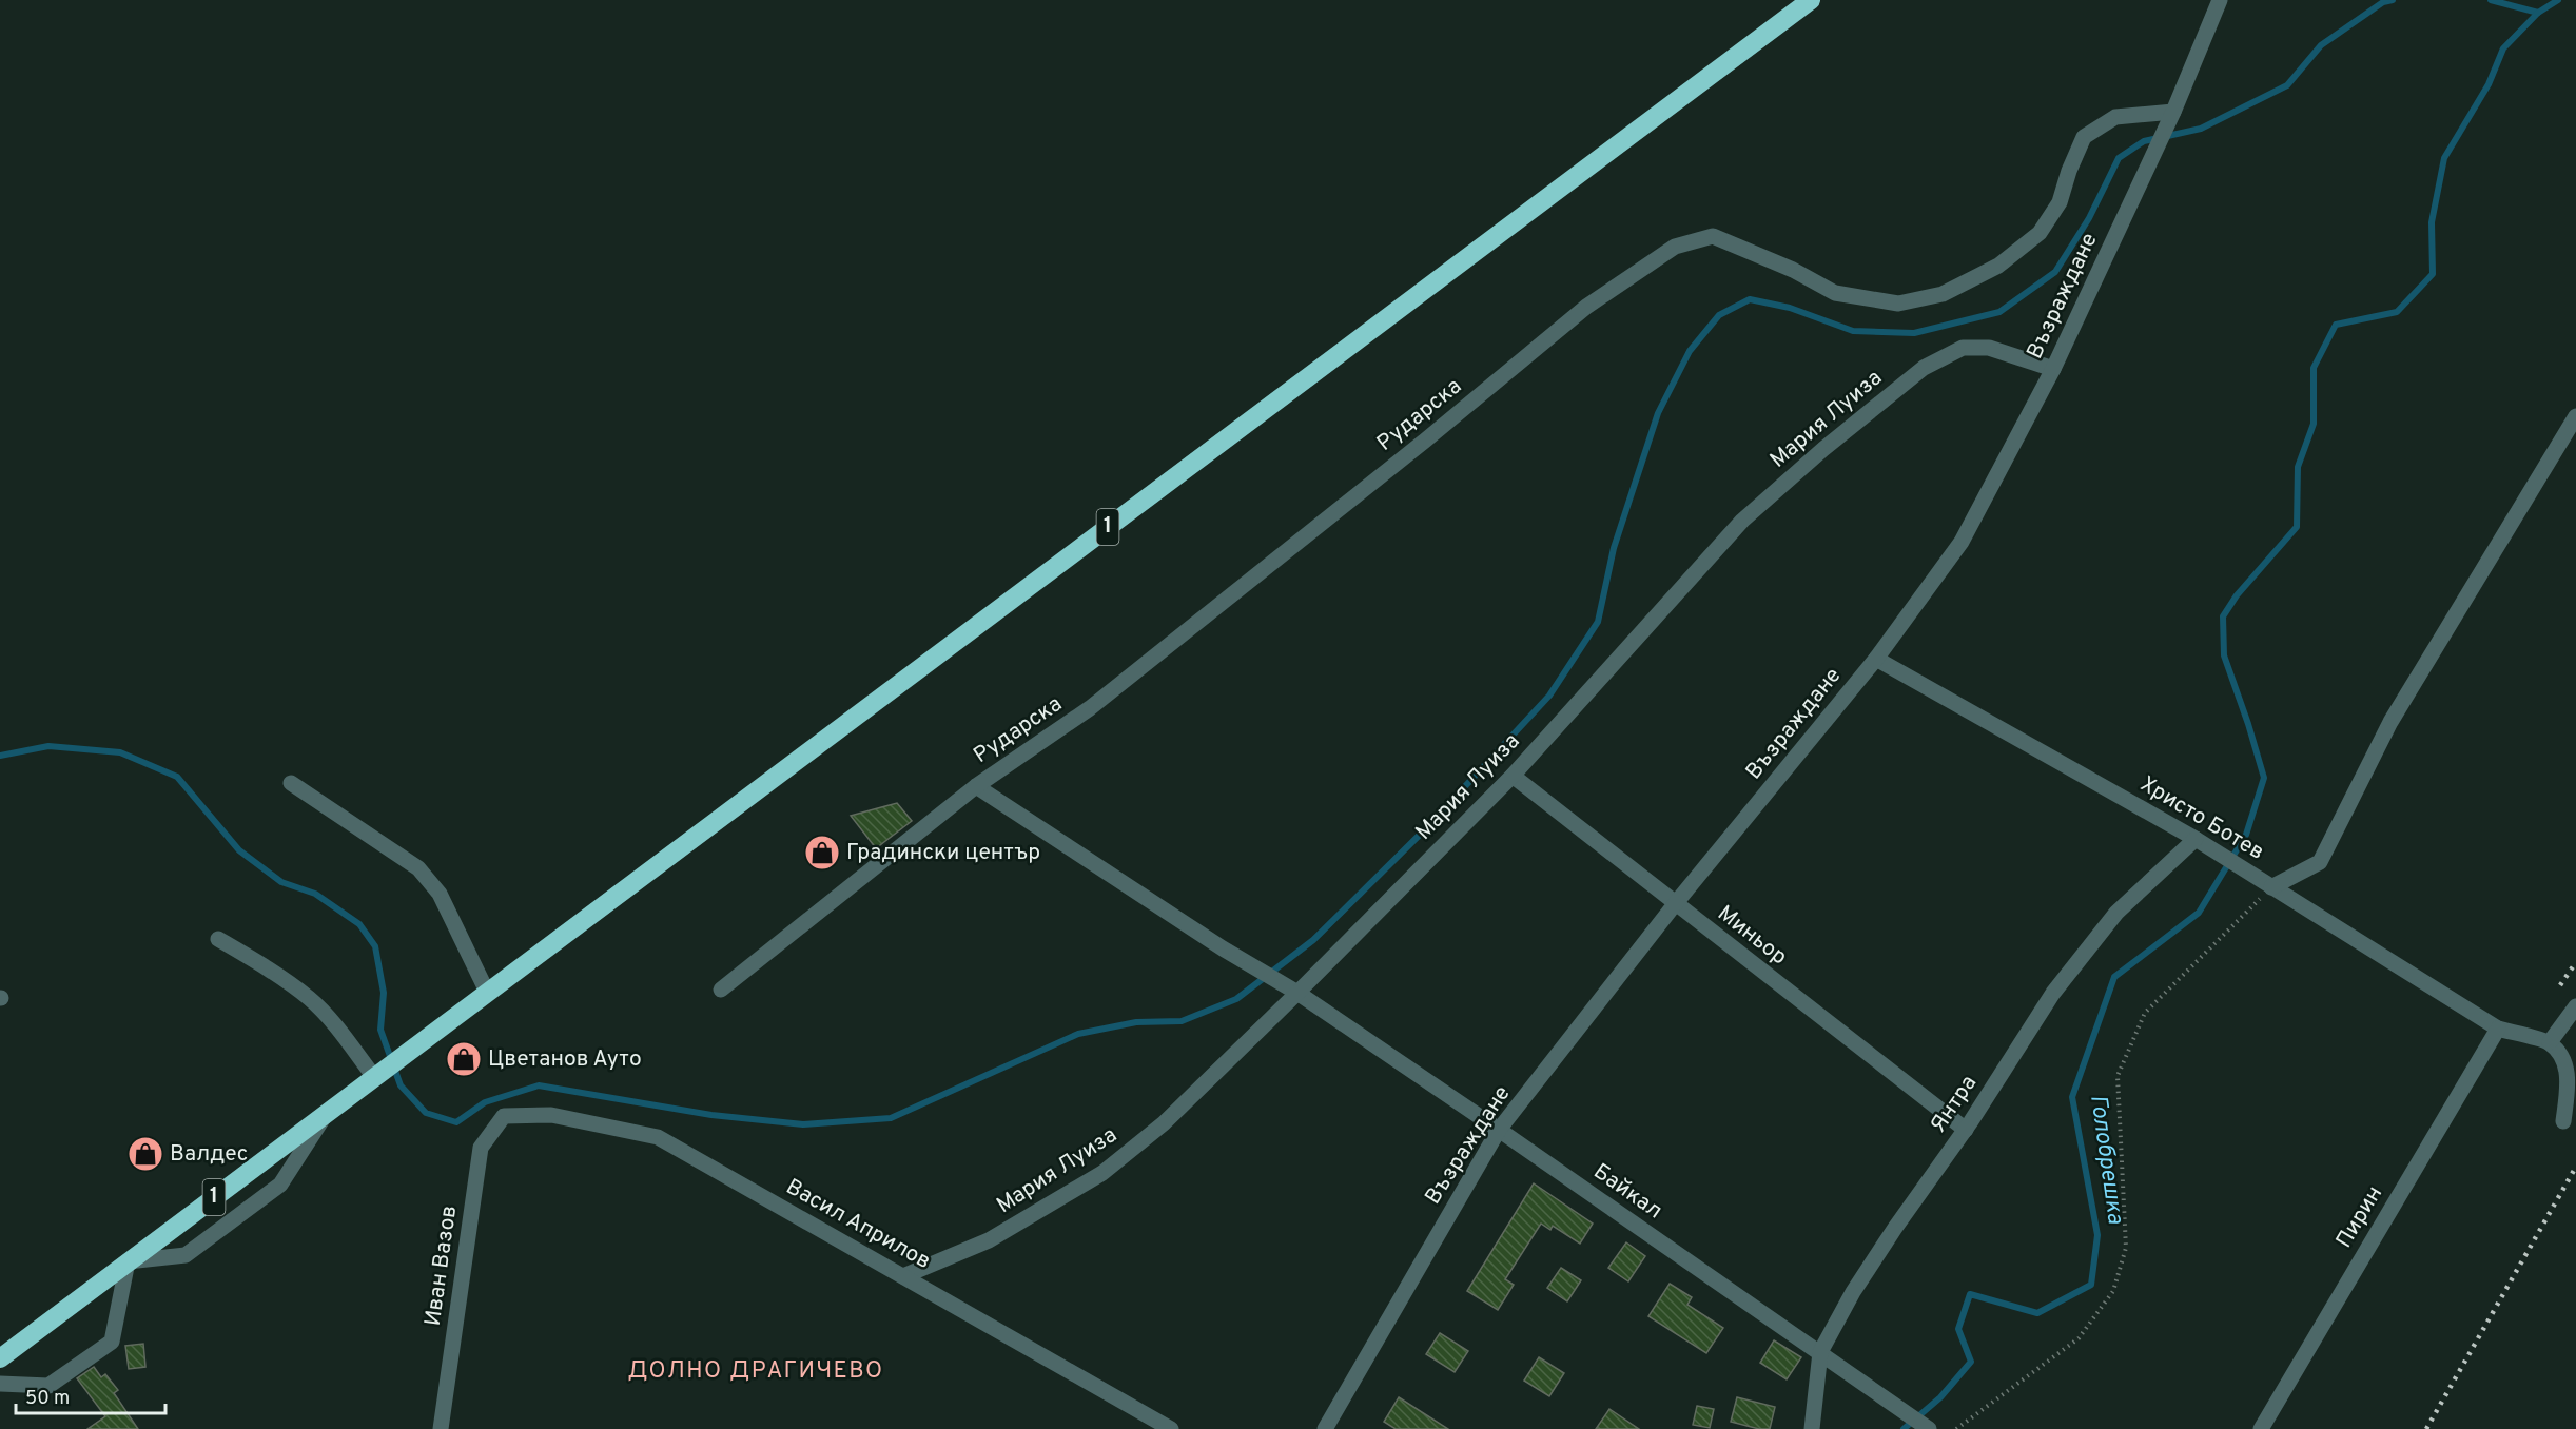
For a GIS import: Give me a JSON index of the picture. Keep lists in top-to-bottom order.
{
  "streets": {
    "highway": ["1"],
    "street": [
      "Възраждане",
      "Рударска",
      "Мария Луиза",
      "Христо Ботев",
      "Миньор",
      "Янтра",
      "Байкал",
      "Пирин",
      "Васил Априлов",
      "Иван Вазов"
    ]
  },
  "crossings": [
    ["Възраждане", "Рударска"],
    ["Възраждане", "Мария Луиза"],
    ["Възраждане", "Христо Ботев"],
    ["Възраждане", "Миньор"],
    ["Възраждане", "Байкал"],
    ["Рударска", "Байкал"],
    ["Мария Луиза", "Миньор"],
    ["Мария Луиза", "Байкал"],
    ["Мария Луиза", "Васил Априлов"],
    ["Христо Ботев", "Янтра"],
    ["Христо Ботев", "Пирин"],
    ["Миньор", "Янтра"],
    ["Янтра", "Байкал"],
    ["Васил Априлов", "Иван Вазов"]
  ],
  "districts": ["ДОЛНО ДРАГИЧЕВО"],
  "water": ["Голобрешка"],
  "places": {
    "shop": ["Градински център", "Цветанов Ауто", "Валдес"]
  },
  "scale_bar": "50 m"
}
